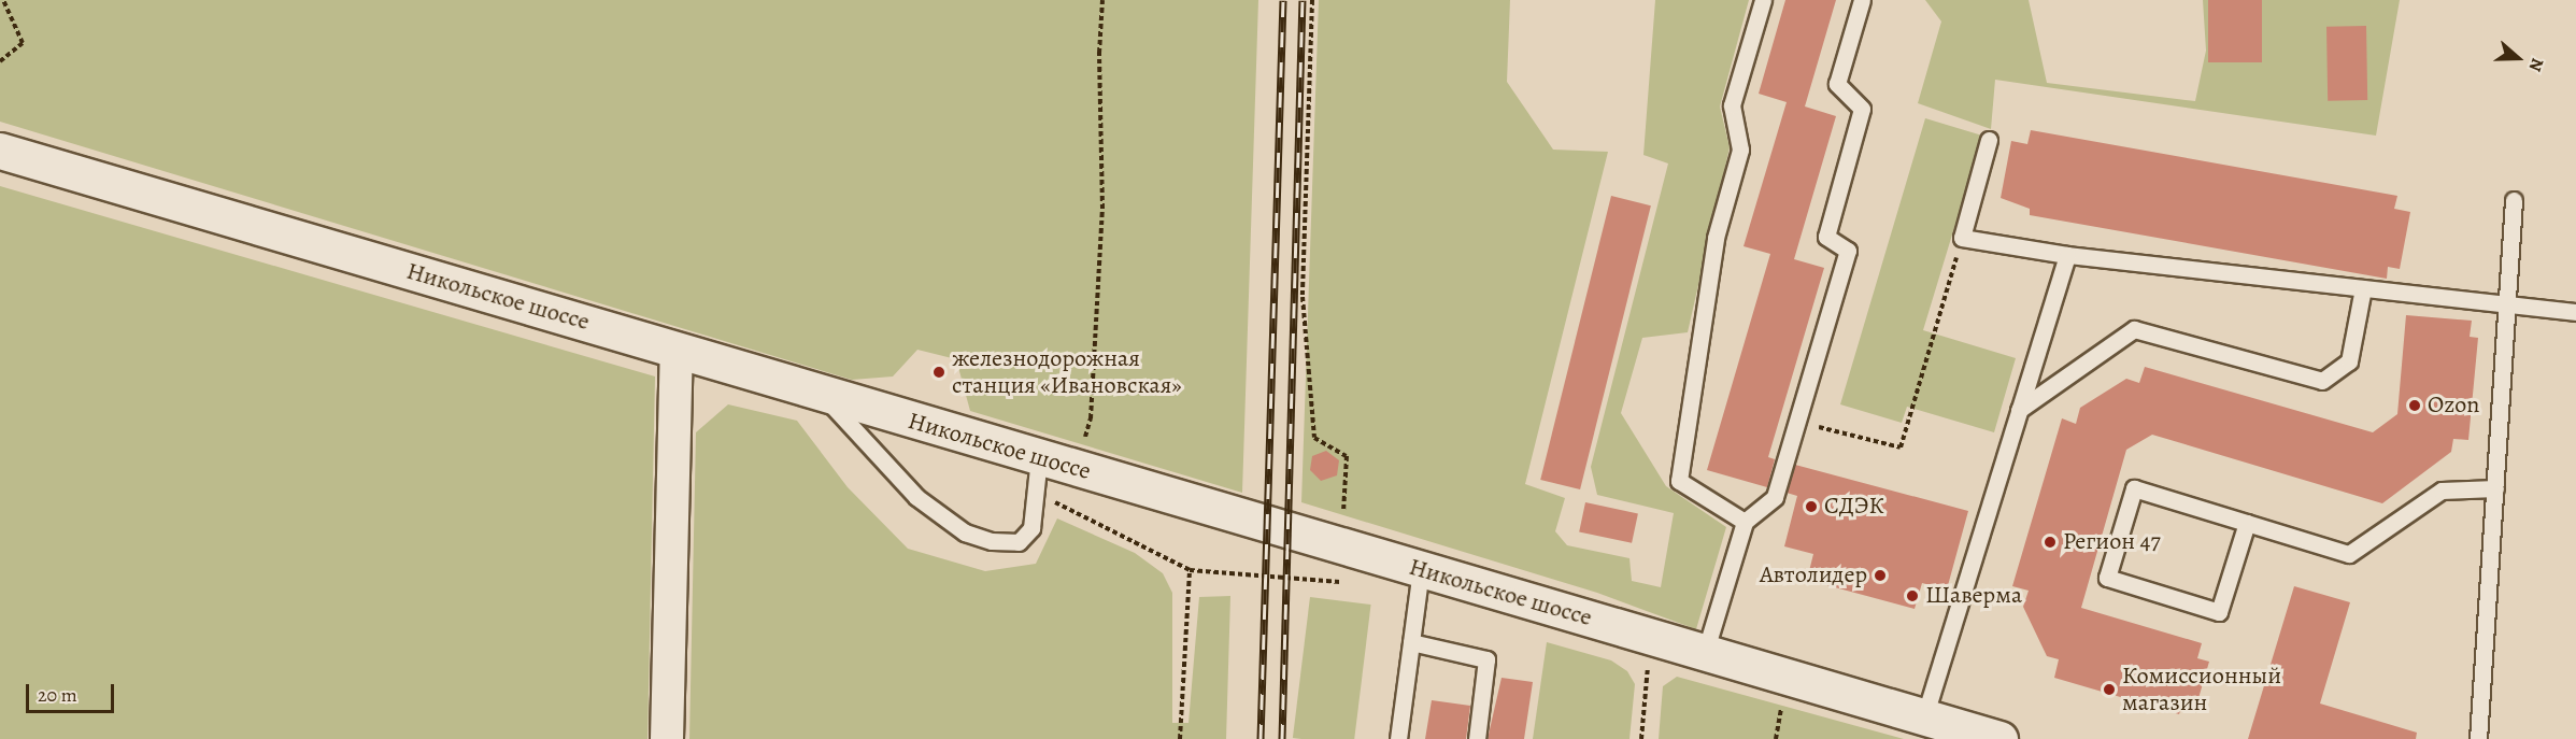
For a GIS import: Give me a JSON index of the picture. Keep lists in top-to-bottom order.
{
  "streets": {
    "main road": ["Никольское шоссе"]
  },
  "places": [
    "железнодорожная станция «Ивановская»",
    "Ozon",
    "СДЭК",
    "Регион 47",
    "Автолидер",
    "Шаверма",
    "Комиссионный магазин"
  ],
  "scale_bar": "20 m",
  "north": "right"
}
